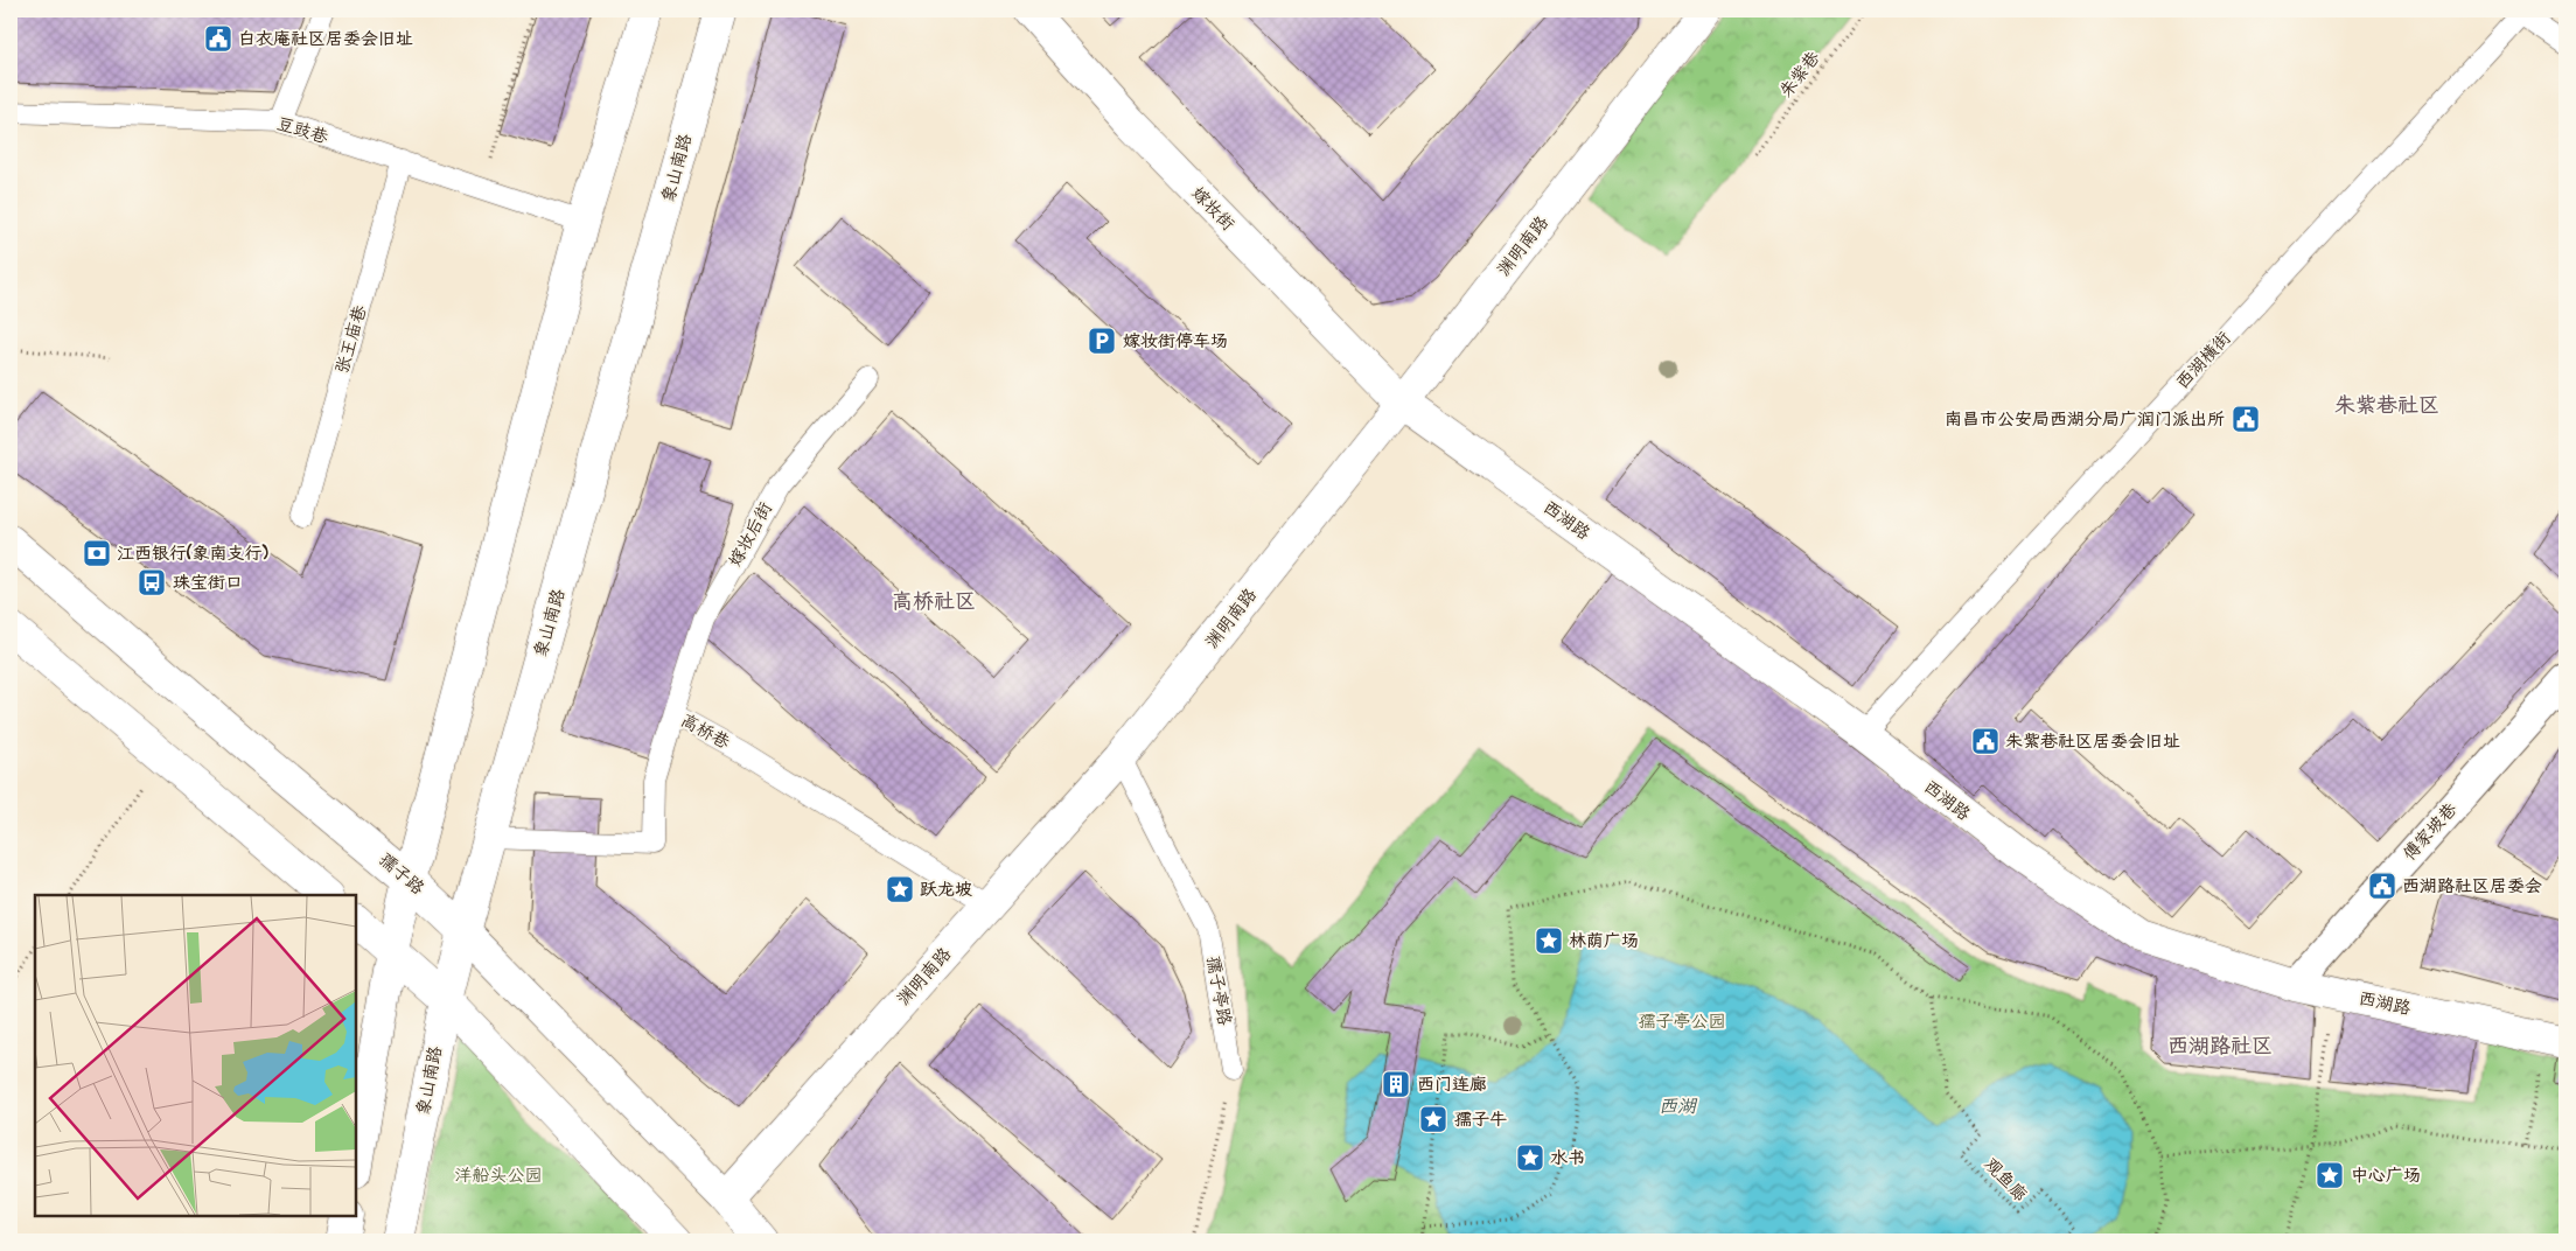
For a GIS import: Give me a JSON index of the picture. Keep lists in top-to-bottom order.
{
  "streets": {
    "main road": [
      "象山南路",
      "嫁妆街",
      "渊明南路",
      "西湖路",
      "孺子路"
    ],
    "street": ["傅家坡巷"],
    "lane": [
      "豆豉巷",
      "张王庙巷",
      "西湖横街",
      "嫁妆后街",
      "高桥巷",
      "孺子亭路"
    ],
    "path": ["朱紫巷", "观鱼廊"]
  },
  "crossings": [
    ["豆豉巷", "张王庙巷"],
    ["象山南路", "高桥巷"],
    ["象山南路", "孺子路"],
    ["嫁妆街", "渊明南路"],
    ["嫁妆街", "西湖路"],
    ["渊明南路", "西湖路"],
    ["渊明南路", "高桥巷"],
    ["渊明南路", "孺子路"],
    ["渊明南路", "孺子亭路"],
    ["西湖横街", "西湖路"],
    ["西湖路", "傅家坡巷"],
    ["嫁妆后街", "高桥巷"]
  ],
  "districts": ["朱紫巷社区", "高桥社区", "西湖路社区"],
  "water": ["西湖"],
  "parks": ["孺子亭公园", "洋船头公园"],
  "places": {
    "public building": [
      "白衣庵社区居委会旧址",
      "南昌市公安局西湖分局广润门派出所",
      "朱紫巷社区居委会旧址",
      "西湖路社区居委会"
    ],
    "parking": ["嫁妆街停车场"],
    "bank": ["江西银行(象南支行)"],
    "bus stop": ["珠宝街口"],
    "place": [
      "跃龙坡",
      "林荫广场",
      "孺子牛",
      "水书",
      "中心广场"
    ],
    "building": ["西门连廊"]
  }
}
